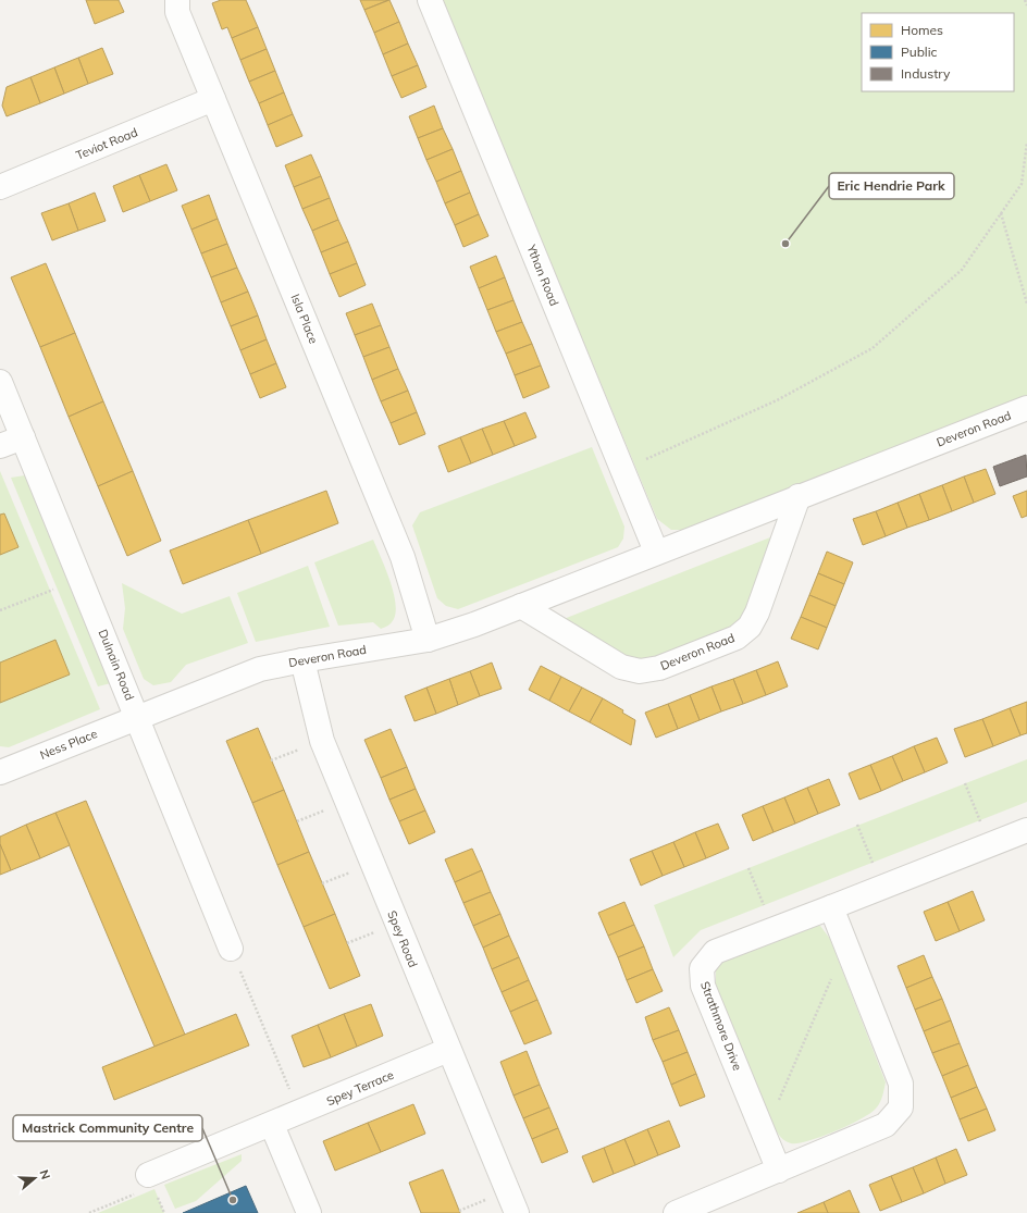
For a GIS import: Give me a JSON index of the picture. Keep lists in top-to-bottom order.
{
  "streets": {
    "street": [
      "Teviot Road",
      "Ythan Road",
      "Isla Place",
      "Deveron Road",
      "Dulnain Road",
      "Ness Place",
      "Spey Road",
      "Strathmore Drive",
      "Spey Terrace"
    ]
  },
  "crossings": [
    ["Teviot Road", "Isla Place"],
    ["Ythan Road", "Deveron Road"],
    ["Isla Place", "Deveron Road"],
    ["Deveron Road", "Dulnain Road"],
    ["Deveron Road", "Ness Place"],
    ["Deveron Road", "Spey Road"],
    ["Dulnain Road", "Ness Place"],
    ["Spey Road", "Spey Terrace"]
  ],
  "places": ["Eric Hendrie Park", "Mastrick Community Centre"],
  "legend": ["Homes", "Public", "Industry"],
  "north": "right"
}
